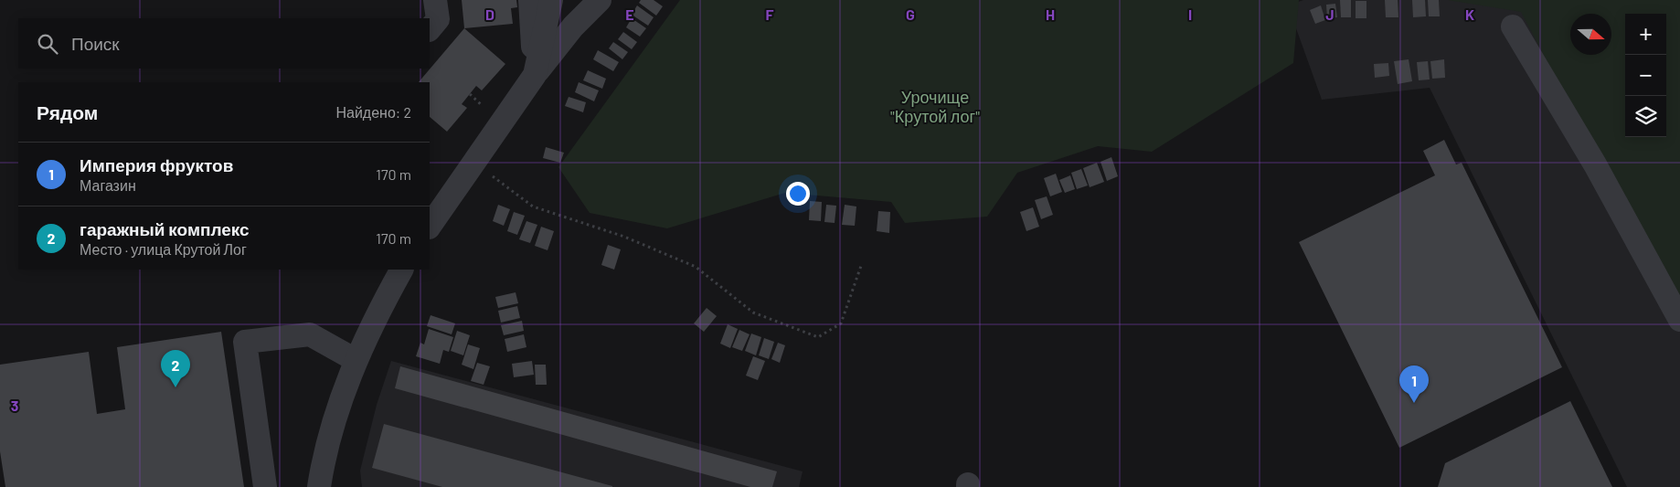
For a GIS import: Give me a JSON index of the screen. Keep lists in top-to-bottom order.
{
  "parks": ["Урочище \"Крутой лог\""],
  "north": "right",
  "page": {
    "map_buttons": ["+", "−"],
    "search": "Поиск",
    "heading": ["Рядом", "Найдено: 2"],
    "list": [
      {
        "mark": "1",
        "name": "Империя фруктов",
        "note": "Магазин",
        "value": "170 m"
      },
      {
        "mark": "2",
        "name": "гаражный комплекс",
        "note": "Место · улица Крутой Лог",
        "value": "170 m"
      }
    ],
    "pins": ["2", "1"]
  },
  "grid": {
    "columns": [
      "D",
      "E",
      "F",
      "G",
      "H",
      "I",
      "J",
      "K"
    ],
    "rows": ["3"]
  }
}
